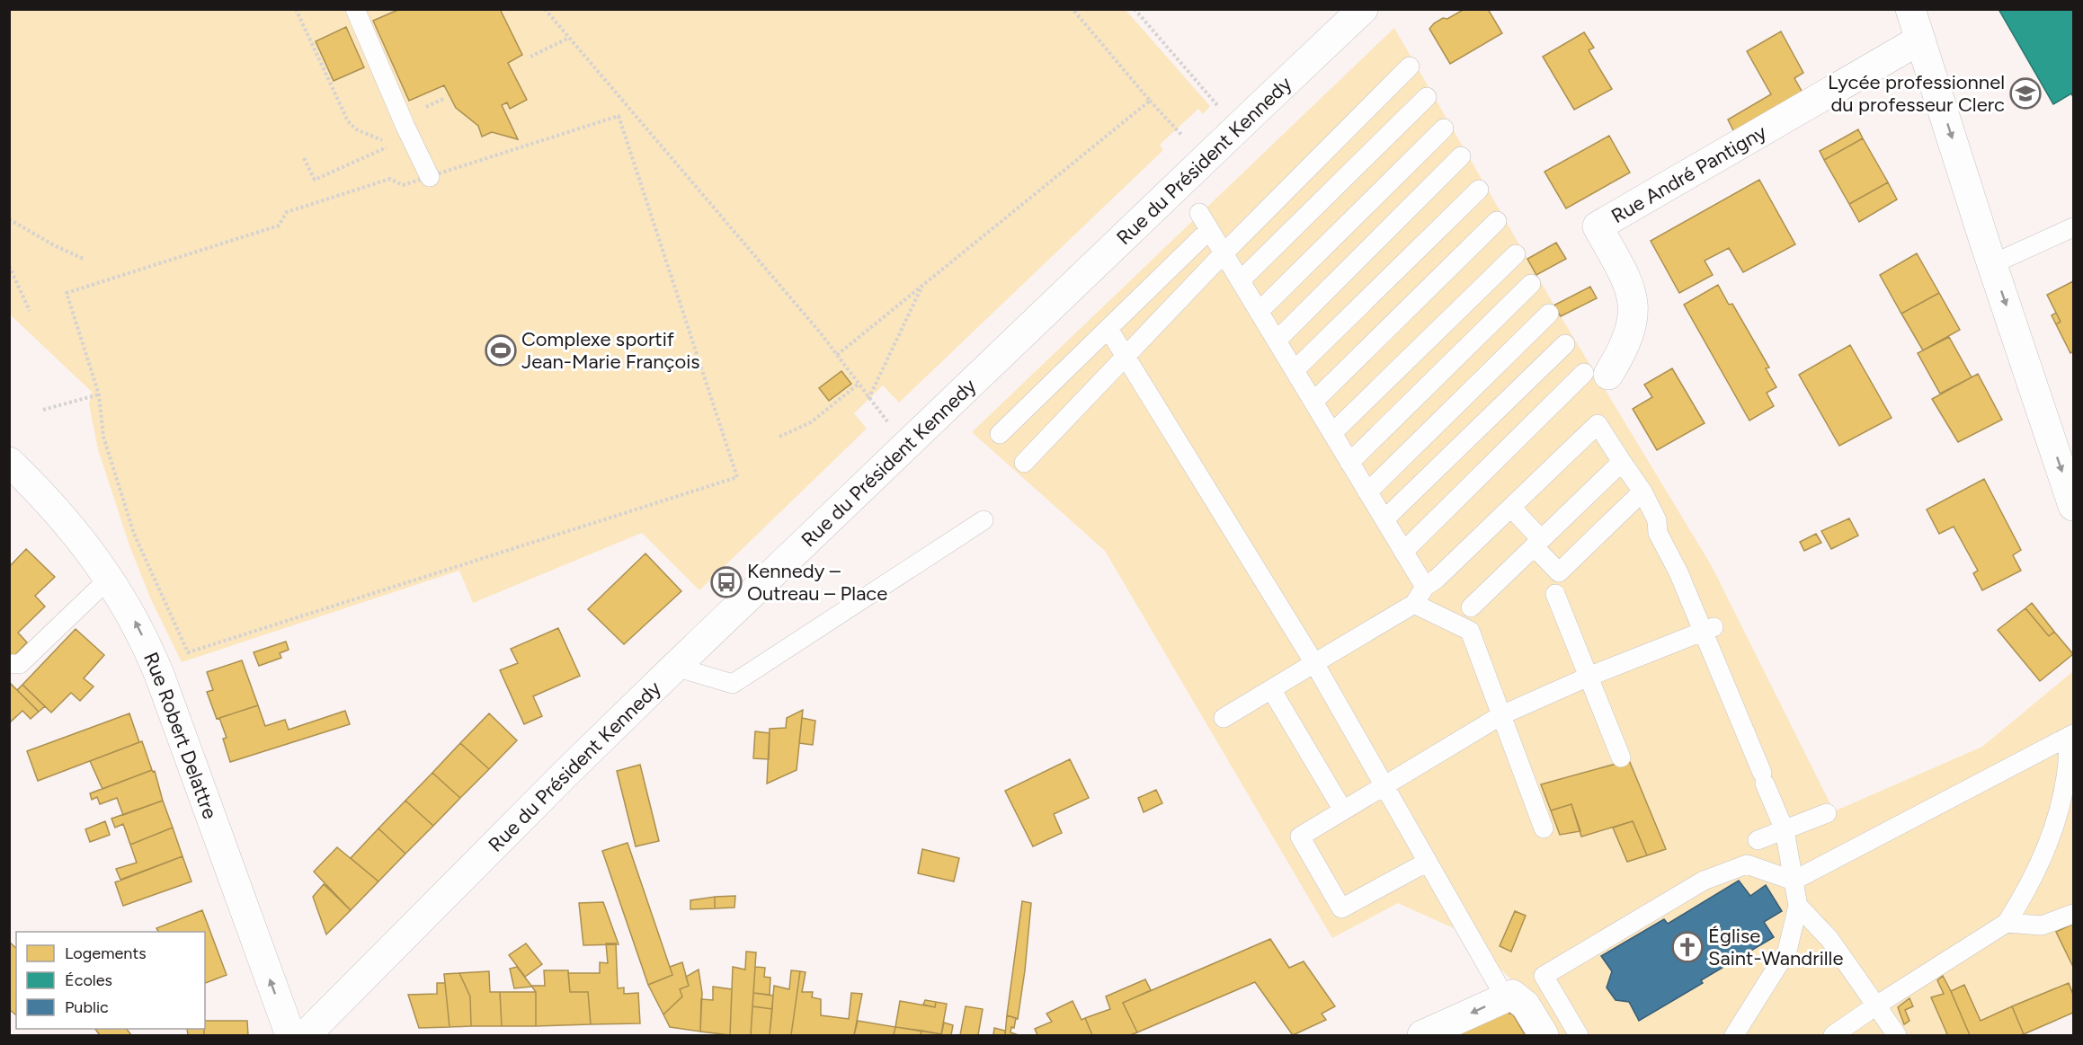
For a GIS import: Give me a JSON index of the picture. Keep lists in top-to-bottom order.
{
  "streets": {
    "street": ["Rue du Président Kennedy", "Rue André Pantigny", "Rue Robert Delattre"]
  },
  "one_way": ["Rue Robert Delattre"],
  "places": {
    "school or university": ["Lycée professionnel du professeur Clerc"],
    "sports": ["Complexe sportif Jean-Marie François"],
    "bus stop": ["Kennedy – Outreau – Place"],
    "church": ["Église Saint-Wandrille"]
  },
  "legend": ["Logements", "Écoles", "Public"]
}
